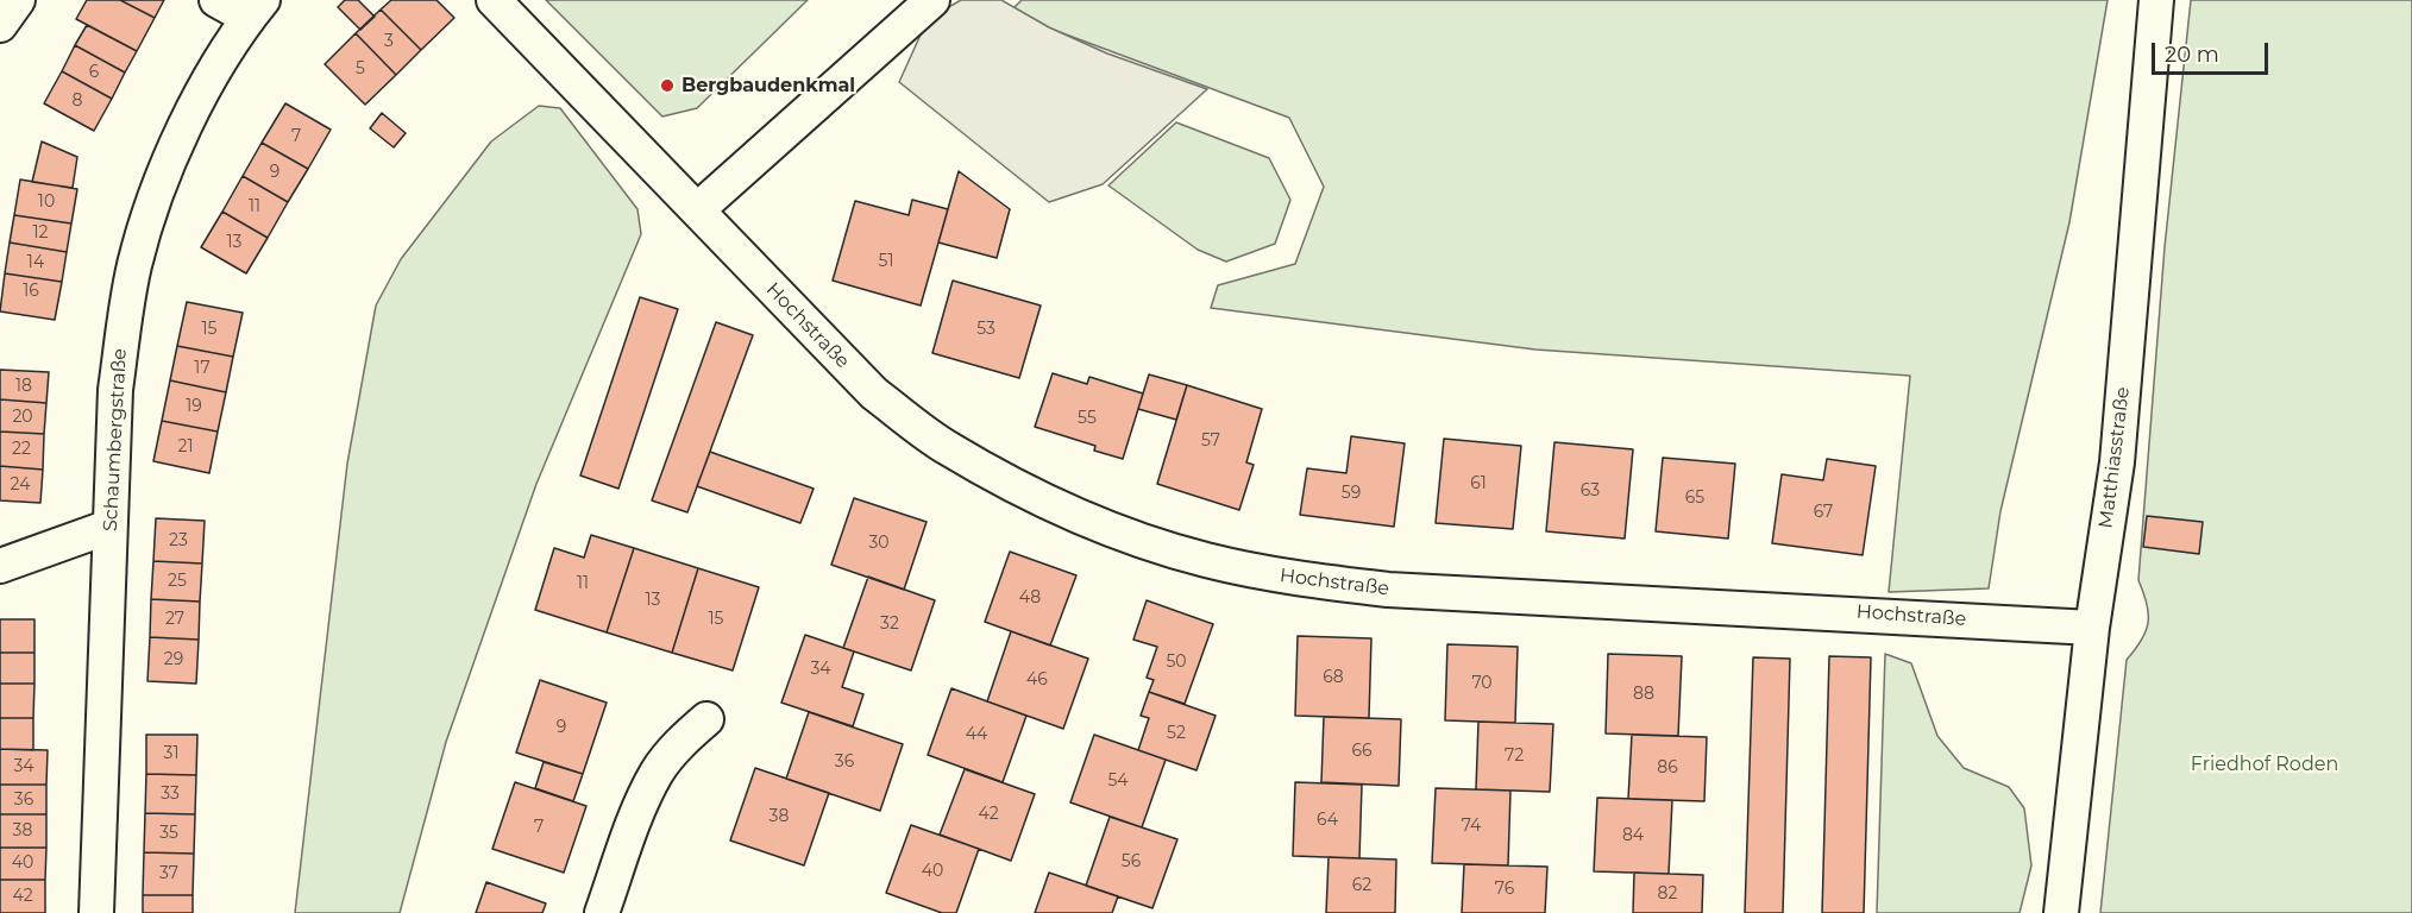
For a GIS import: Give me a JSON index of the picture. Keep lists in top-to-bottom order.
{
  "streets": {
    "street": ["Hochstraße", "Schaumbergstraße", "Matthiasstraße"]
  },
  "crossings": [
    ["Hochstraße", "Matthiasstraße"]
  ],
  "parks": ["Friedhof Roden"],
  "places": ["Bergbaudenkmal"],
  "house_numbers": [
    "3",
    "5",
    "6",
    "8",
    "7",
    "9",
    "10",
    "11",
    "12",
    "13",
    "51",
    "14",
    "16",
    "15",
    "53",
    "17",
    "18",
    "19",
    "20",
    "55",
    "57",
    "21",
    "22",
    "61",
    "24",
    "63",
    "59",
    "65",
    "67",
    "23",
    "30",
    "25",
    "11",
    "48",
    "13",
    "27",
    "15",
    "32",
    "29",
    "50",
    "34",
    "68",
    "46",
    "70",
    "88",
    "9",
    "52",
    "44",
    "66",
    "31",
    "72",
    "36",
    "34",
    "86",
    "54",
    "33",
    "36",
    "42",
    "38",
    "64",
    "74",
    "7",
    "38",
    "35",
    "84",
    "56",
    "40",
    "40",
    "37",
    "62",
    "76",
    "82",
    "42"
  ],
  "scale_bar": "20 m"
}
